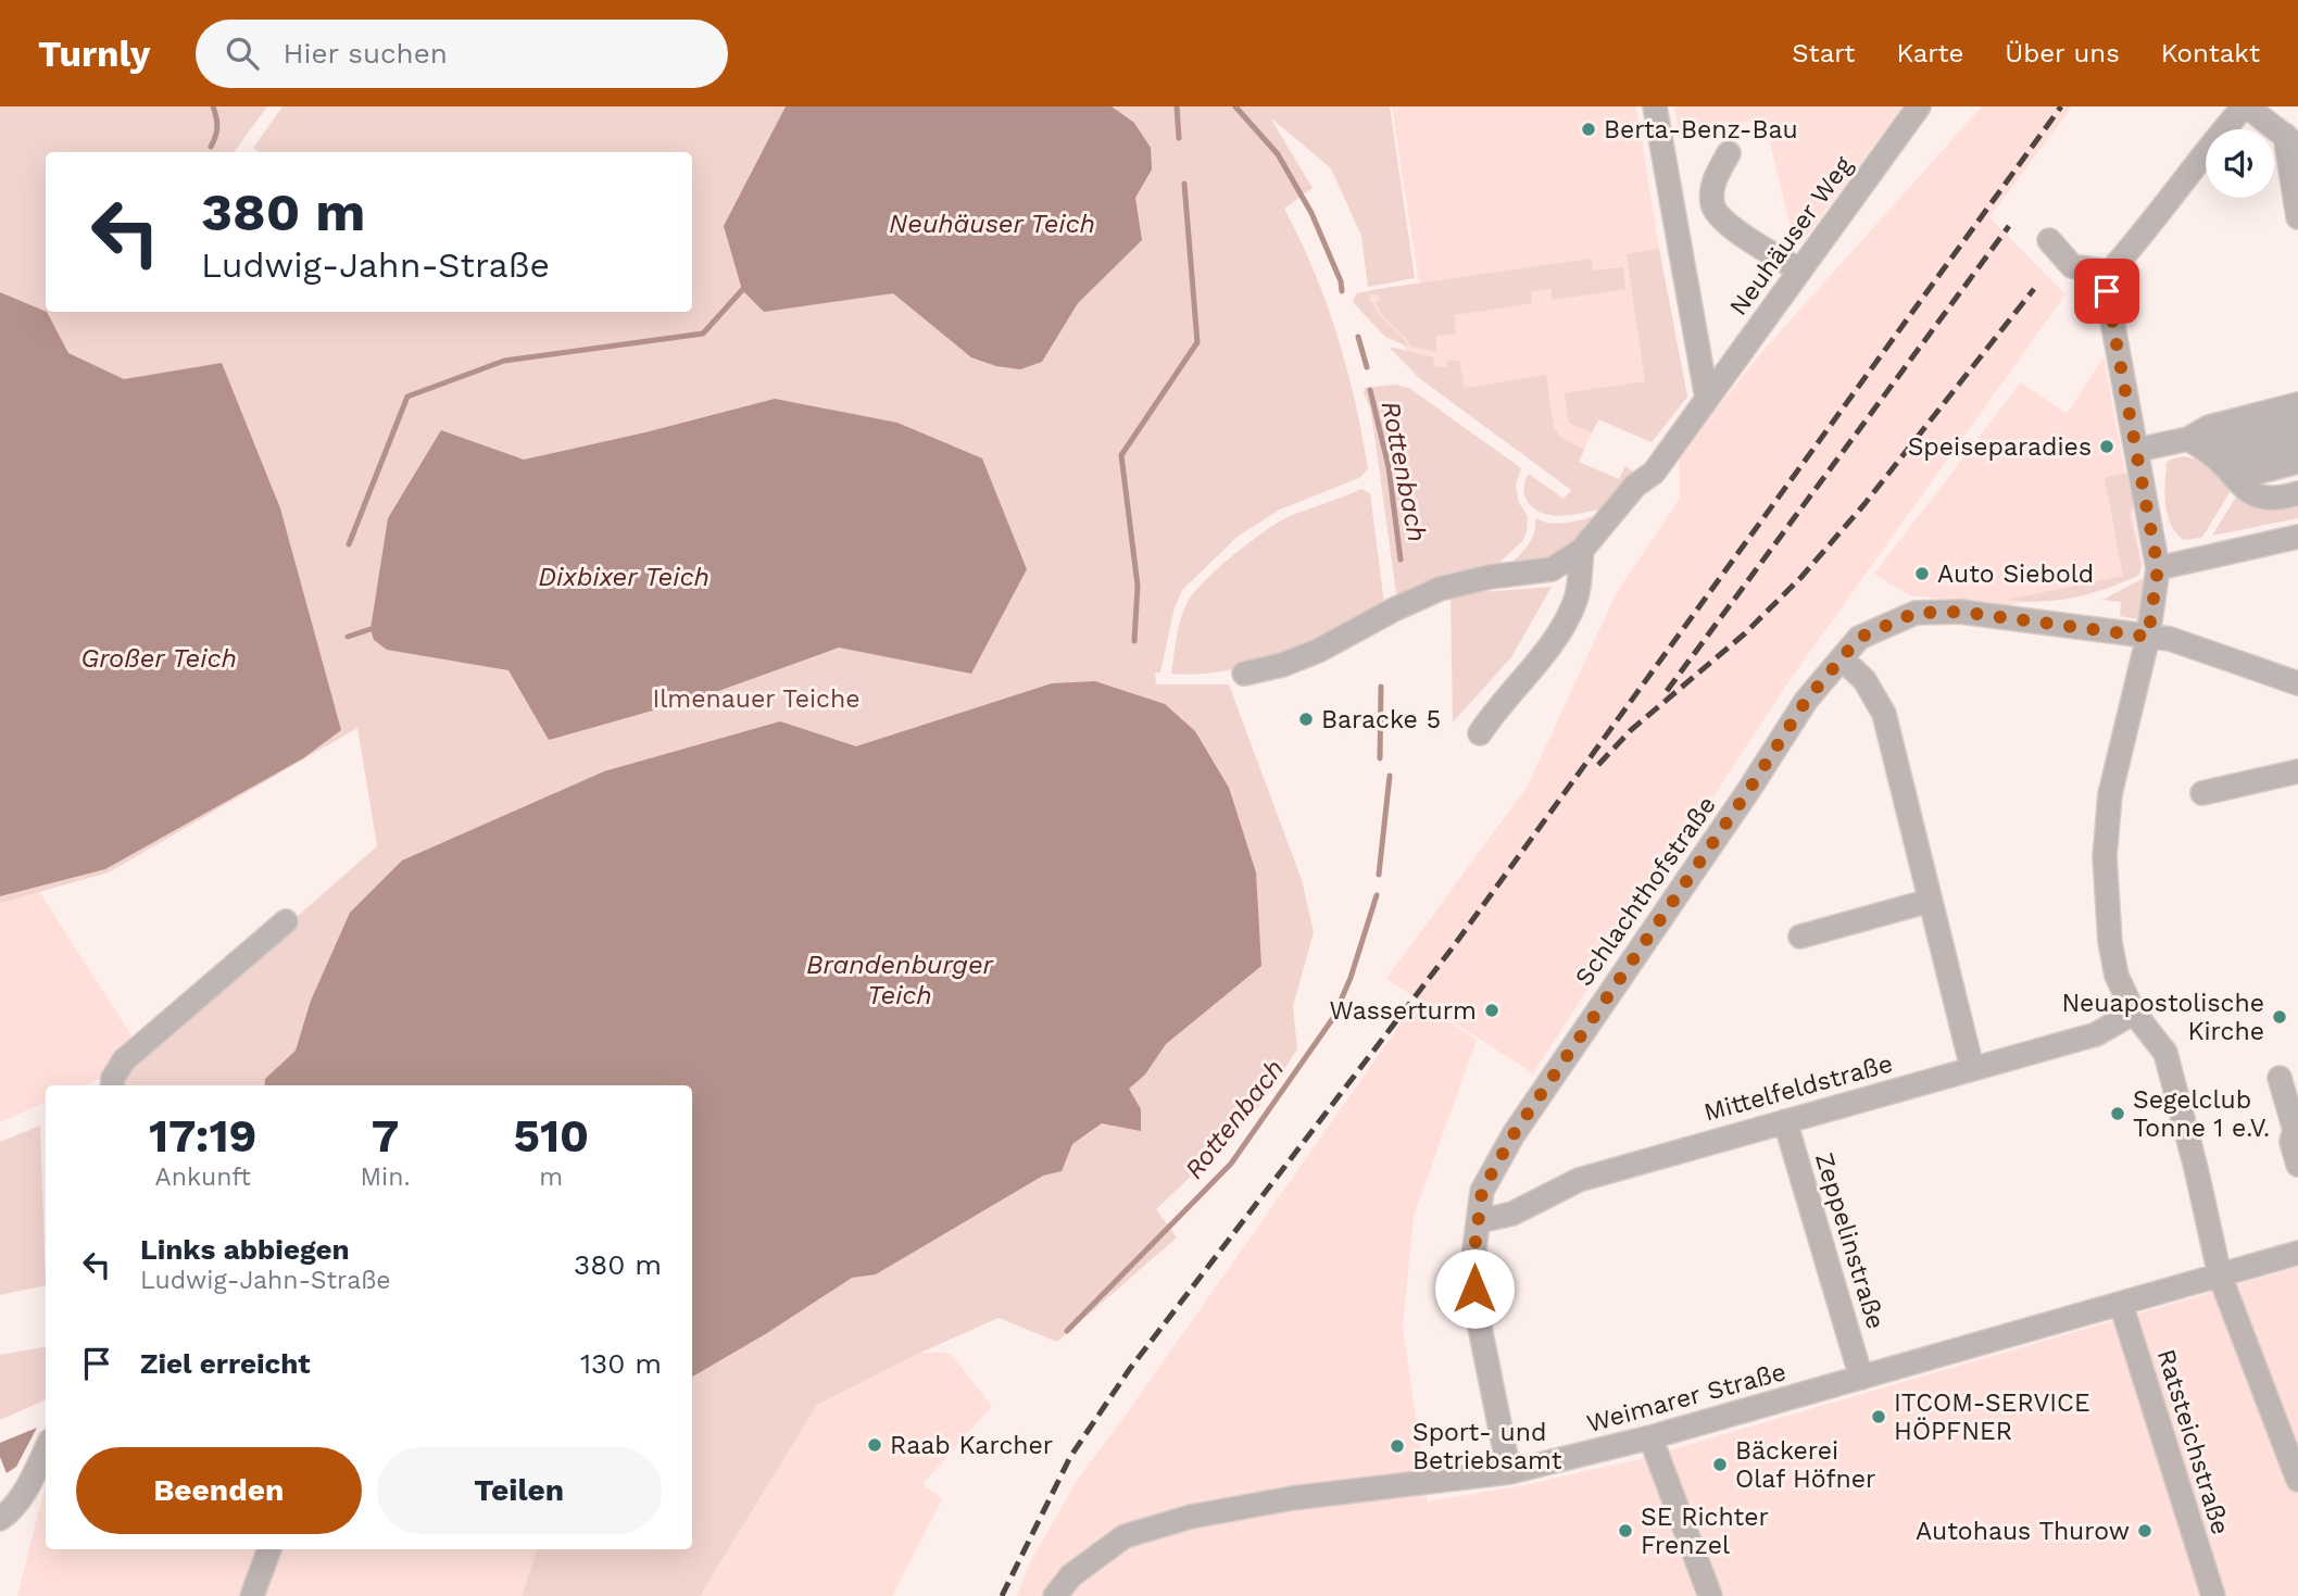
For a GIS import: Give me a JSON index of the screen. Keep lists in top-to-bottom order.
{
  "streets": {
    "street": [
      "Neuhäuser Weg",
      "Schlachthofstraße",
      "Mittelfeldstraße",
      "Zeppelinstraße",
      "Weimarer Straße",
      "Ratsteichstraße"
    ]
  },
  "crossings": [
    ["Schlachthofstraße", "Mittelfeldstraße"],
    ["Schlachthofstraße", "Weimarer Straße"],
    ["Mittelfeldstraße", "Zeppelinstraße"],
    ["Zeppelinstraße", "Weimarer Straße"],
    ["Weimarer Straße", "Ratsteichstraße"]
  ],
  "water": [
    "Neuhäuser Teich",
    "Rottenbach",
    "Dixbixer Teich",
    "Großer Teich",
    "Brandenburger Teich"
  ],
  "parks": ["Ilmenauer Teiche"],
  "places": [
    "Berta-Benz-Bau",
    "Speiseparadies",
    "Auto Siebold",
    "Baracke 5",
    "Wasserturm",
    "Neuapostolische Kirche",
    "Segelclub Tonne 1 e.V.",
    "ITCOM-SERVICE HÖPFNER",
    "Raab Karcher",
    "Sport- und Betriebsamt",
    "Bäckerei Olaf Höfner",
    "SE Richter Frenzel",
    "Autohaus Thurow"
  ],
  "page": {
    "header": "Turnly",
    "search": "Hier suchen",
    "nav": [
      "Start",
      "Karte",
      "Über uns",
      "Kontakt"
    ],
    "turn": ["380 m", "Ludwig-Jahn-Straße"],
    "eta": [
      "17:19",
      "Ankunft",
      "7",
      "Min.",
      "510",
      "m"
    ],
    "list": [
      {
        "name": "Links abbiegen",
        "note": "Ludwig-Jahn-Straße",
        "value": "380 m"
      },
      {
        "name": "Ziel erreicht",
        "value": "130 m"
      }
    ],
    "buttons": ["Beenden", "Teilen"]
  }
}
